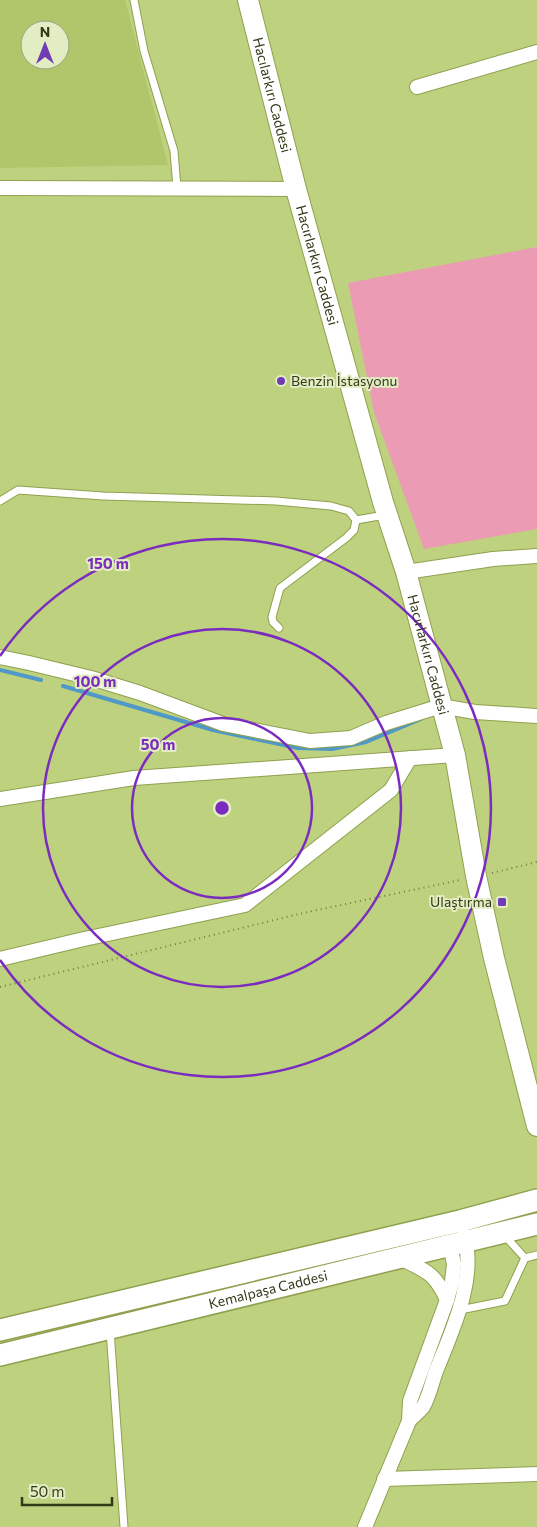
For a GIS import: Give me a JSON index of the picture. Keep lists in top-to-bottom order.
{
  "streets": {
    "main road": ["Kemalpaşa Caddesi"],
    "street": ["Hacılarkırı Caddesi", "Hacırlarkırı Caddesi"]
  },
  "crossings": [
    ["Hacılarkırı Caddesi", "Hacırlarkırı Caddesi"]
  ],
  "places": {
    "other": ["Benzin İstasyonu"],
    "transit": ["Ulaştırma"]
  },
  "scale_bar": "50 m",
  "north": "top",
  "rings": ["150 m", "100 m", "50 m"]
}
